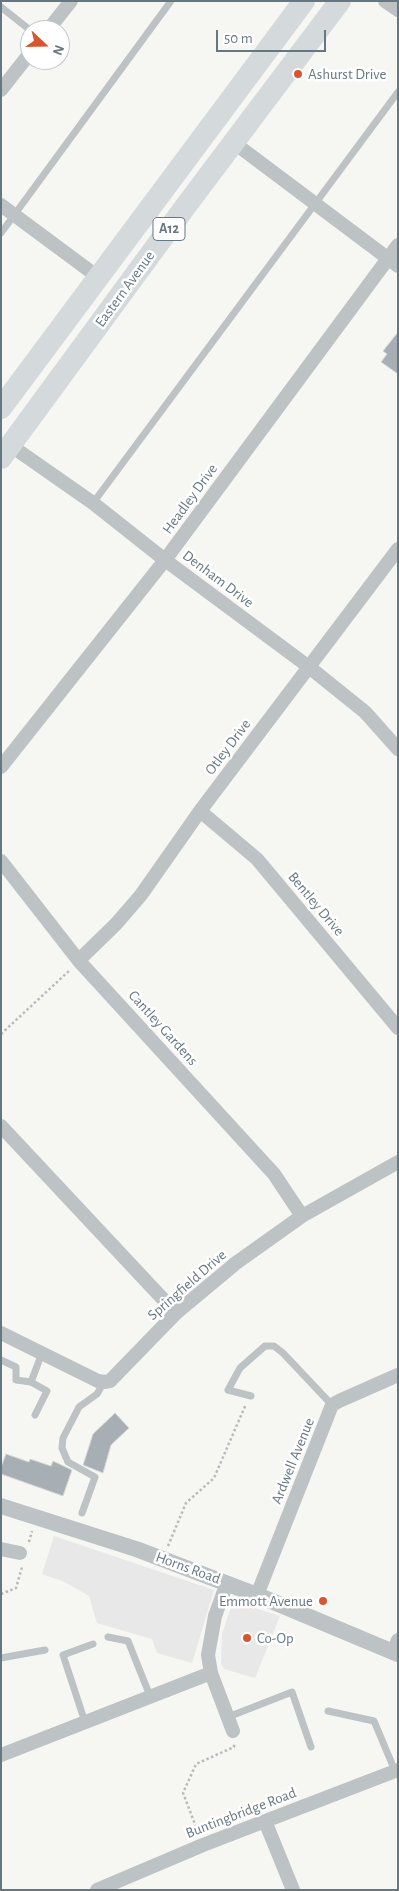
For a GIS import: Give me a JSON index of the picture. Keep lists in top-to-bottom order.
{
  "streets": {
    "highway": ["A12", "Eastern Avenue"],
    "street": [
      "Headley Drive",
      "Denham Drive",
      "Otley Drive",
      "Bentley Drive",
      "Cantley Gardens",
      "Springfield Drive",
      "Ardwell Avenue",
      "Horns Road",
      "Buntingbridge Road"
    ]
  },
  "crossings": [
    ["Eastern Avenue", "Denham Drive"],
    ["Headley Drive", "Denham Drive"],
    ["Denham Drive", "Otley Drive"],
    ["Otley Drive", "Bentley Drive"],
    ["Otley Drive", "Cantley Gardens"],
    ["Cantley Gardens", "Springfield Drive"],
    ["Ardwell Avenue", "Horns Road"]
  ],
  "places": ["Ashurst Drive", "Emmott Avenue", "Co-Op"],
  "scale_bar": "50 m",
  "north": "right"
}
